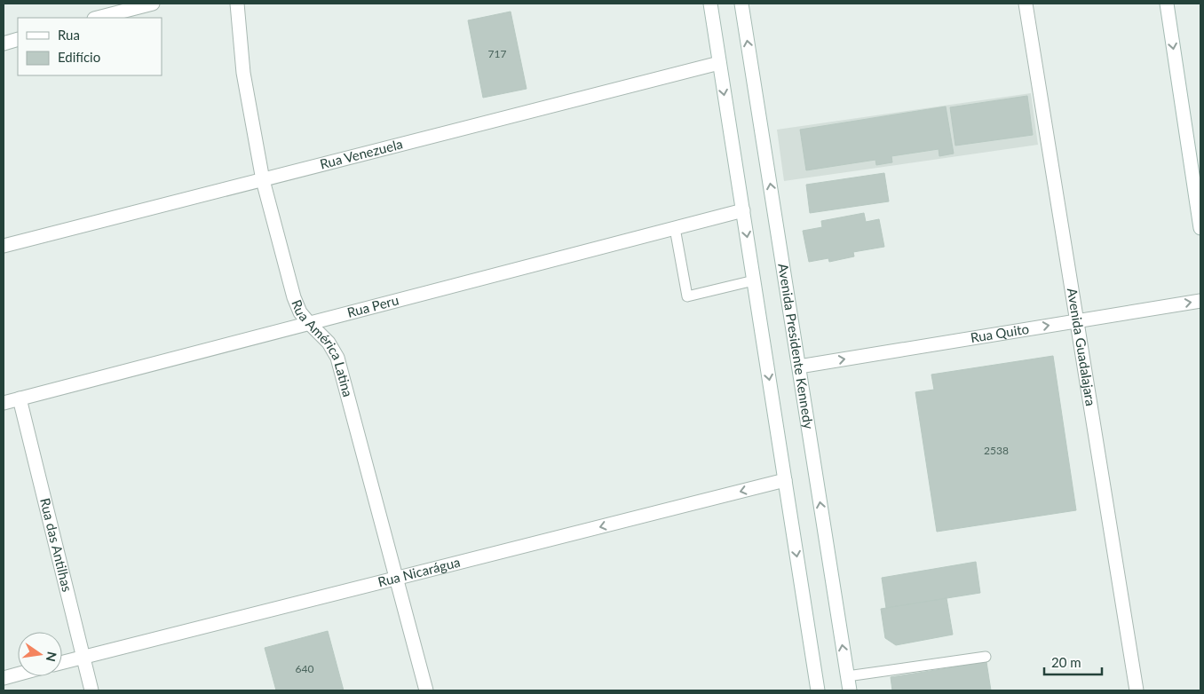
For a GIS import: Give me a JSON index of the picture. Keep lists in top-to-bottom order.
{
  "streets": {
    "street": [
      "Rua Venezuela",
      "Rua Peru",
      "Rua Quito",
      "Avenida Presidente Kennedy",
      "Avenida Guadalajara",
      "Rua América Latina",
      "Rua das Antilhas",
      "Rua Nicarágua"
    ]
  },
  "crossings": [
    ["Rua Venezuela", "Rua América Latina"],
    ["Rua Peru", "Rua América Latina"],
    ["Rua Peru", "Rua das Antilhas"],
    ["Rua Quito", "Avenida Presidente Kennedy"],
    ["Rua Quito", "Avenida Guadalajara"],
    ["Rua América Latina", "Rua Nicarágua"],
    ["Rua das Antilhas", "Rua Nicarágua"]
  ],
  "one_way": ["Rua Quito", "Rua Nicarágua"],
  "house_numbers": ["717", "2538", "640"],
  "legend": ["Rua", "Edifício"],
  "scale_bar": "20 m",
  "north": "right"
}
